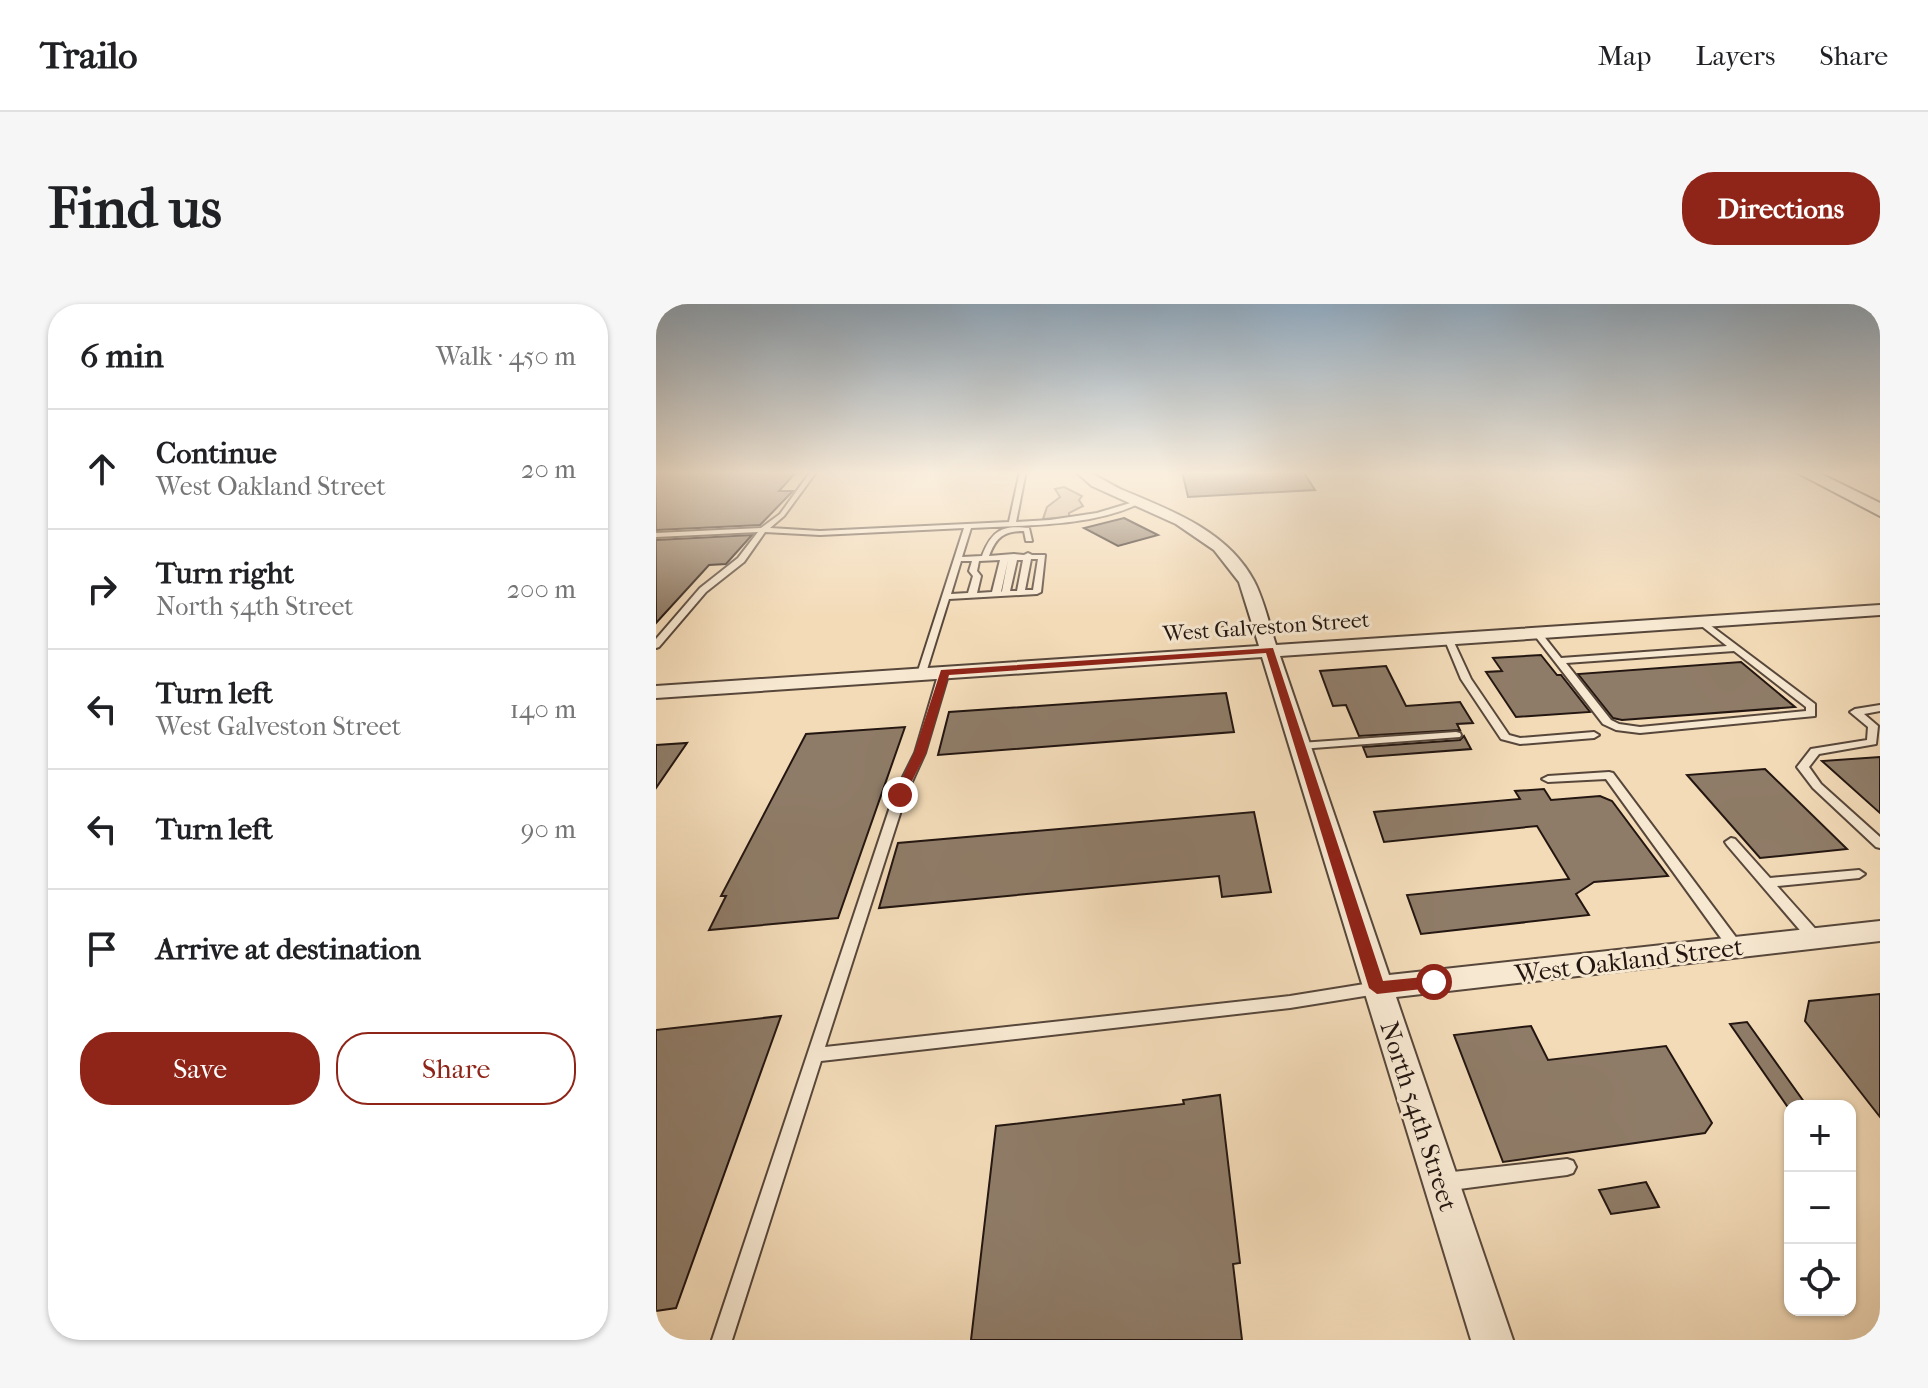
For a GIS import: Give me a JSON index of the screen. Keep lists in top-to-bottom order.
{
  "streets": {
    "street": ["West Galveston Street", "West Oakland Street", "North 54th Street"]
  },
  "crossings": [
    ["West Galveston Street", "North 54th Street"],
    ["West Oakland Street", "North 54th Street"]
  ],
  "page": {
    "header": "Trailo",
    "nav": ["Map", "Layers", "Share"],
    "buttons": [
      "Directions",
      ["Save", "Share"]
    ],
    "title": "Find us",
    "heading": ["6 min", "Walk · 450 m"],
    "list": [
      ["Continue", "West Oakland Street", "20 m"],
      ["Turn right", "North 54th Street", "200 m"],
      ["Turn left", "West Galveston Street", "140 m"],
      ["Turn left", "90 m"],
      "Arrive at destination"
    ],
    "map_buttons": ["+", "−"]
  }
}
